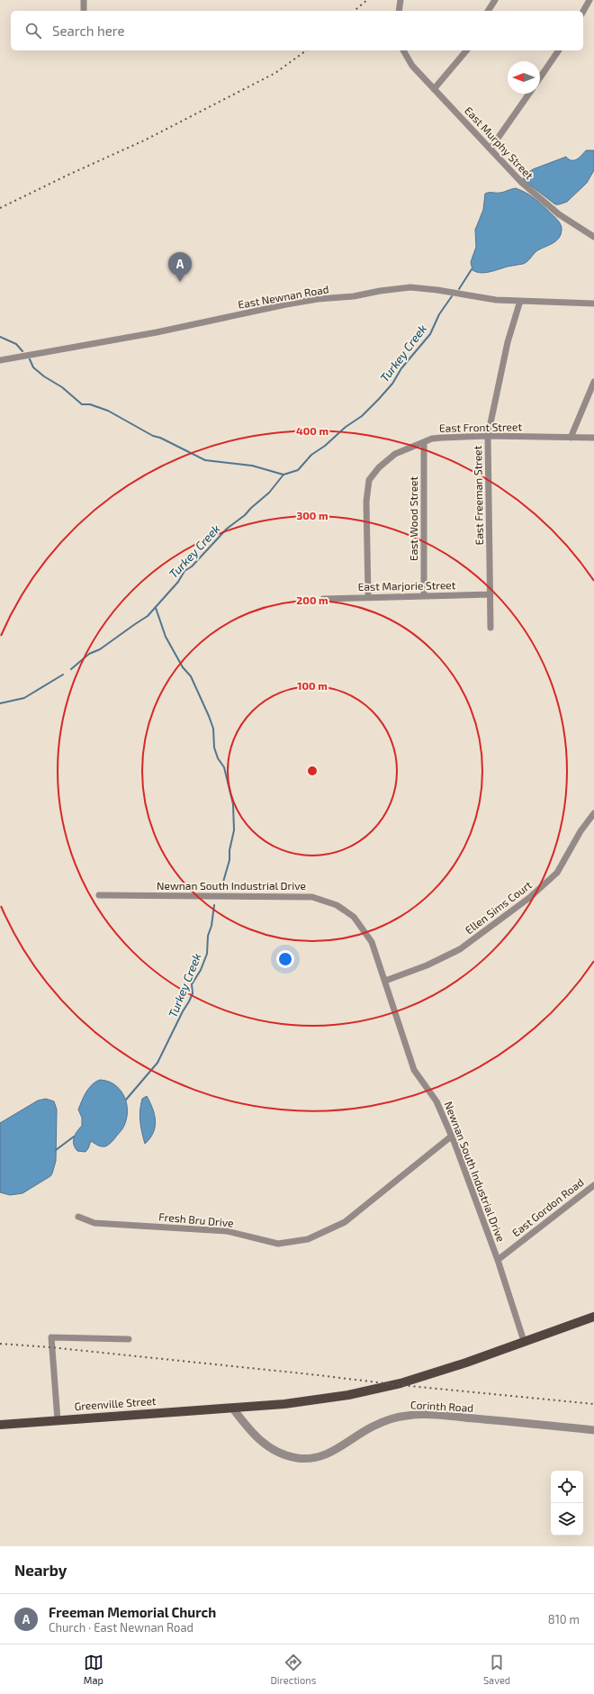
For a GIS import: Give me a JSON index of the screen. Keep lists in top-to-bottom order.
{
  "streets": {
    "main road": ["Greenville Street"],
    "street": [
      "East Murphy Street",
      "East Newnan Road",
      "East Front Street",
      "East Freeman Street",
      "East Wood Street",
      "East Marjorie Street",
      "Newnan South Industrial Drive",
      "Ellen Sims Court",
      "East Gordon Road",
      "Fresh Bru Drive",
      "Corinth Road"
    ]
  },
  "crossings": [
    ["East Newnan Road", "East Freeman Street"],
    ["East Front Street", "East Freeman Street"],
    ["East Front Street", "East Wood Street"],
    ["East Front Street", "East Marjorie Street"],
    ["East Freeman Street", "East Marjorie Street"],
    ["East Wood Street", "East Marjorie Street"],
    ["Newnan South Industrial Drive", "Ellen Sims Court"],
    ["Newnan South Industrial Drive", "East Gordon Road"],
    ["Newnan South Industrial Drive", "Fresh Bru Drive"],
    ["Newnan South Industrial Drive", "Greenville Street"],
    ["Greenville Street", "Corinth Road"]
  ],
  "water": ["Turkey Creek"],
  "north": "left",
  "page": {
    "search": "Search here",
    "pins": "A",
    "heading": "Nearby",
    "list": [
      {
        "mark": "A",
        "name": "Freeman Memorial Church",
        "note": "Church · East Newnan Road",
        "value": "810 m"
      }
    ],
    "nav": ["Map", "Directions", "Saved"]
  },
  "rings": [
    "400 m",
    "300 m",
    "200 m",
    "100 m"
  ]
}
